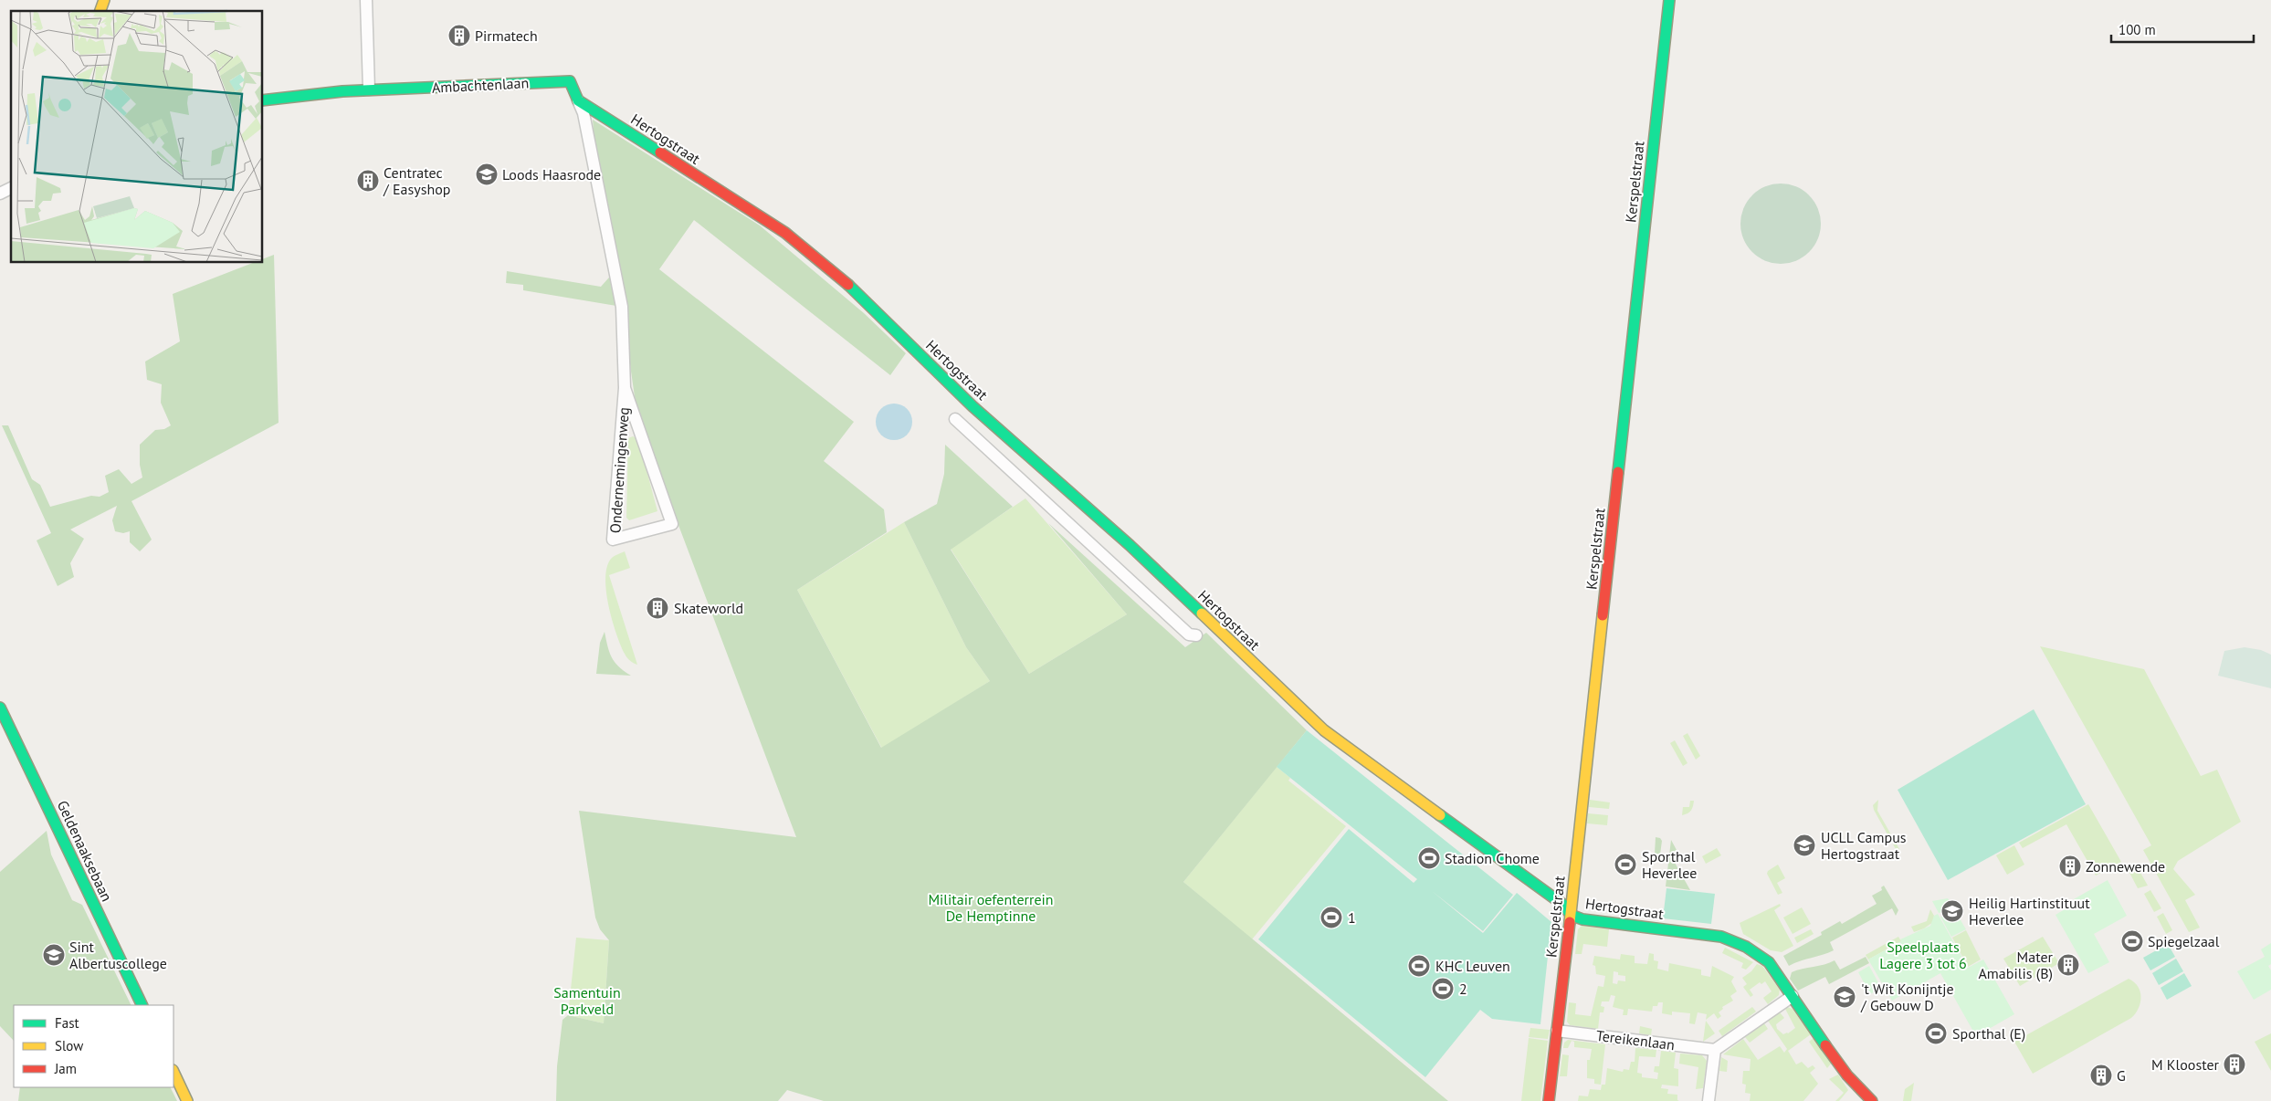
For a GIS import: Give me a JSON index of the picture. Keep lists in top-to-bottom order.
{
  "streets": {
    "street": [
      "Ambachtenlaan",
      "Hertogstraat",
      "Kerspelstraat",
      "Ondernemingenweg",
      "Geldenaaksebaan",
      "Tereikenlaan"
    ]
  },
  "crossings": [
    ["Ambachtenlaan", "Hertogstraat"],
    ["Ambachtenlaan", "Ondernemingenweg"],
    ["Hertogstraat", "Kerspelstraat"],
    ["Hertogstraat", "Ondernemingenweg"],
    ["Kerspelstraat", "Tereikenlaan"]
  ],
  "parks": ["Militair oefenterrein De Hemptinne", "Speelplaats Lagere 3 tot 6", "Samentuin Parkveld"],
  "places": {
    "building": [
      "Pirmatech",
      "Centratec / Easyshop",
      "Skateworld",
      "Zonnewende",
      "Mater Amabilis (B)",
      "M Klooster",
      "G"
    ],
    "school or university": [
      "Loods Haasrode",
      "UCLL Campus Hertogstraat",
      "Heilig Hartinstituut Heverlee",
      "Sint Albertuscollege",
      "'t Wit Konijntje / Gebouw D"
    ],
    "sports": [
      "Stadion Chome",
      "Sporthal Heverlee",
      "1",
      "Spiegelzaal",
      "KHC Leuven",
      "2",
      "Sporthal (E)"
    ]
  },
  "legend": ["Fast", "Slow", "Jam"],
  "scale_bar": "100 m"
}
